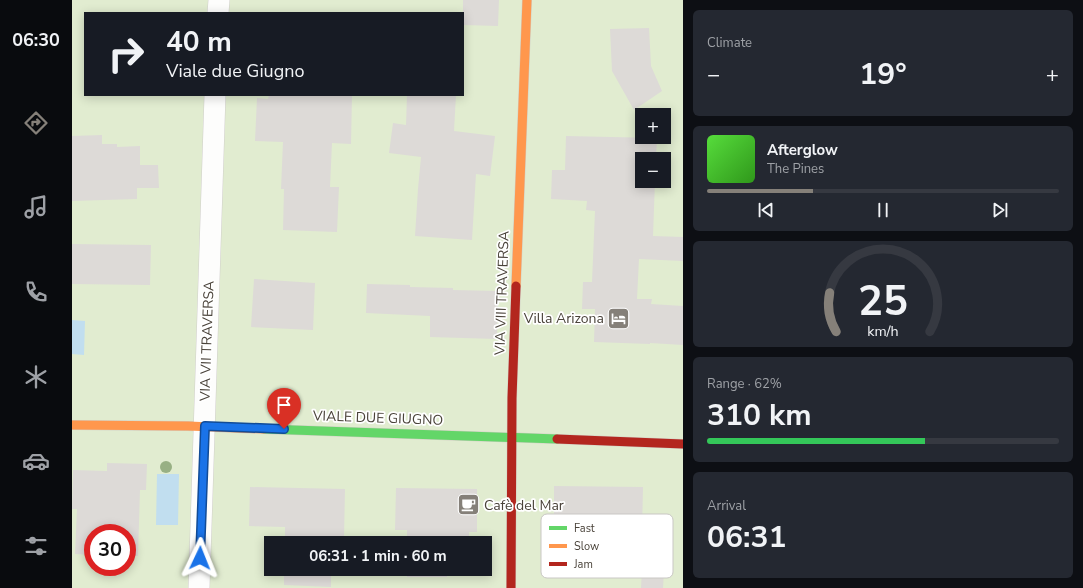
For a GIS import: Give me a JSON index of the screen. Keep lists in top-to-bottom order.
{
  "streets": {
    "street": ["VIA VIII TRAVERSA", "VIA VII TRAVERSA", "VIALE DUE GIUGNO"]
  },
  "crossings": [
    ["VIA VIII TRAVERSA", "VIALE DUE GIUGNO"],
    ["VIA VII TRAVERSA", "VIALE DUE GIUGNO"]
  ],
  "places": {
    "hotel": ["Villa Arizona"],
    "cafe": ["Cafè del Mar"]
  },
  "legend": ["Fast", "Slow", "Jam"],
  "page": {
    "tabs": "06:30",
    "tile": [
      "Climate",
      ["Range · 62%", "310 km"],
      ["Arrival", "06:31"]
    ],
    "turn": ["40 m", "Viale due Giugno"],
    "heat": ["−", "19°", "+"],
    "map_buttons": ["+", "−"],
    "song": ["Afterglow", "The Pines"],
    "limit": "30",
    "trip": "06:31 · 1 min · 60 m",
    "gauge": ["25", "km/h"]
  }
}
